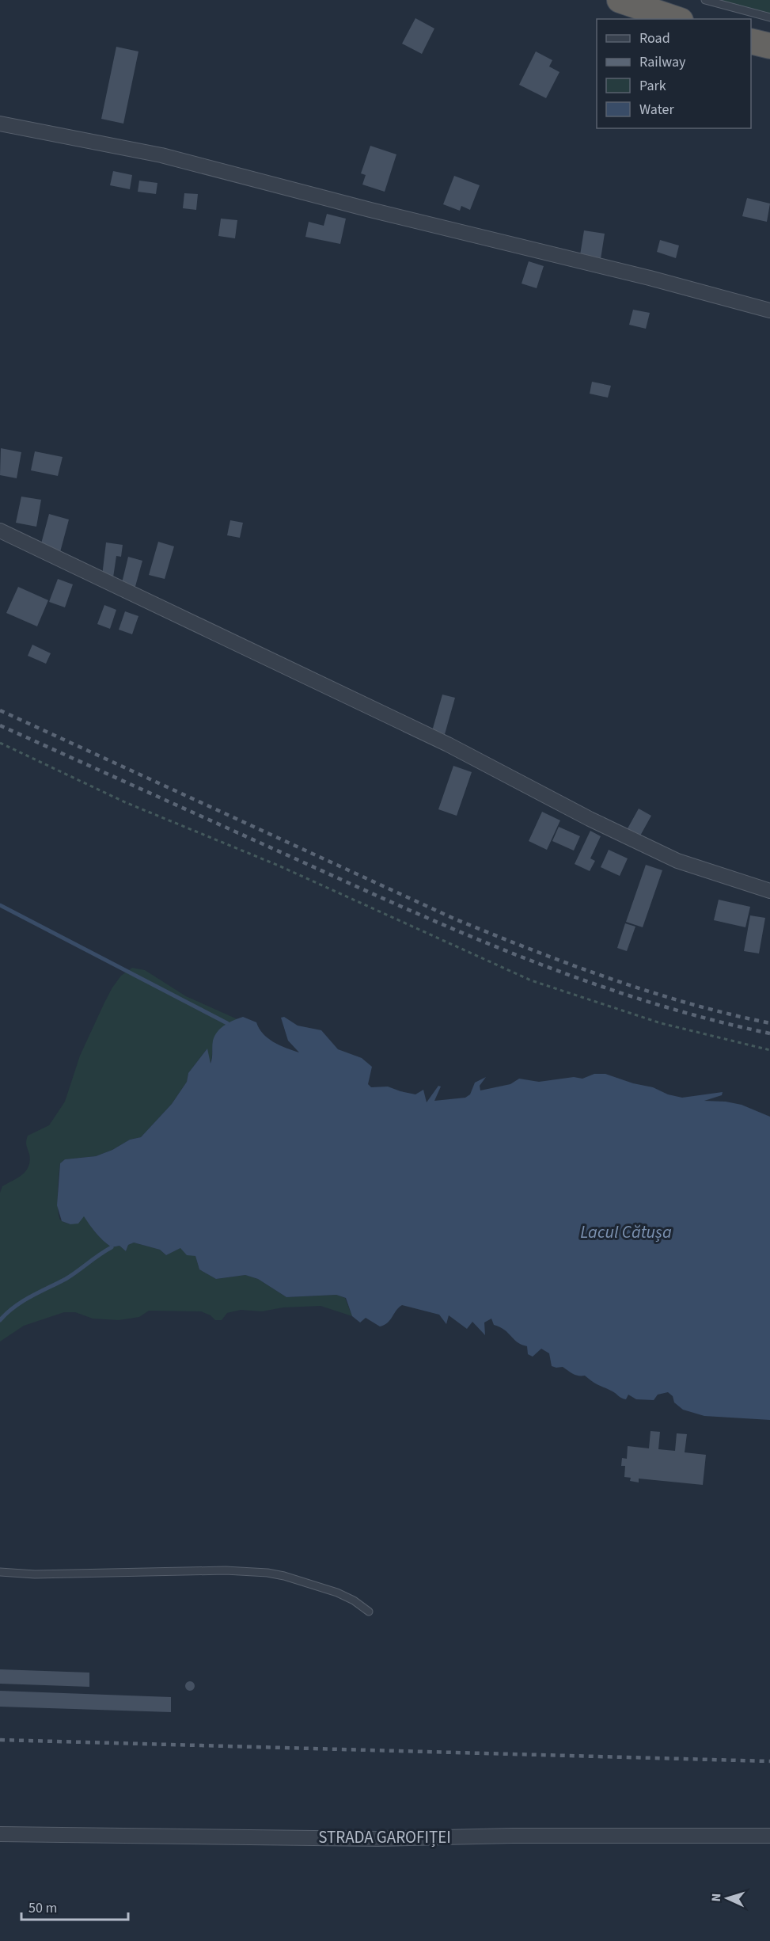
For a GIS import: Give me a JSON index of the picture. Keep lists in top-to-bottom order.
{
  "streets": {
    "street": ["STRADA GAROFIȚEI"]
  },
  "water": ["Lacul Cătușa"],
  "legend": [
    "Road",
    "Railway",
    "Park",
    "Water"
  ],
  "scale_bar": "50 m",
  "north": "left"
}
